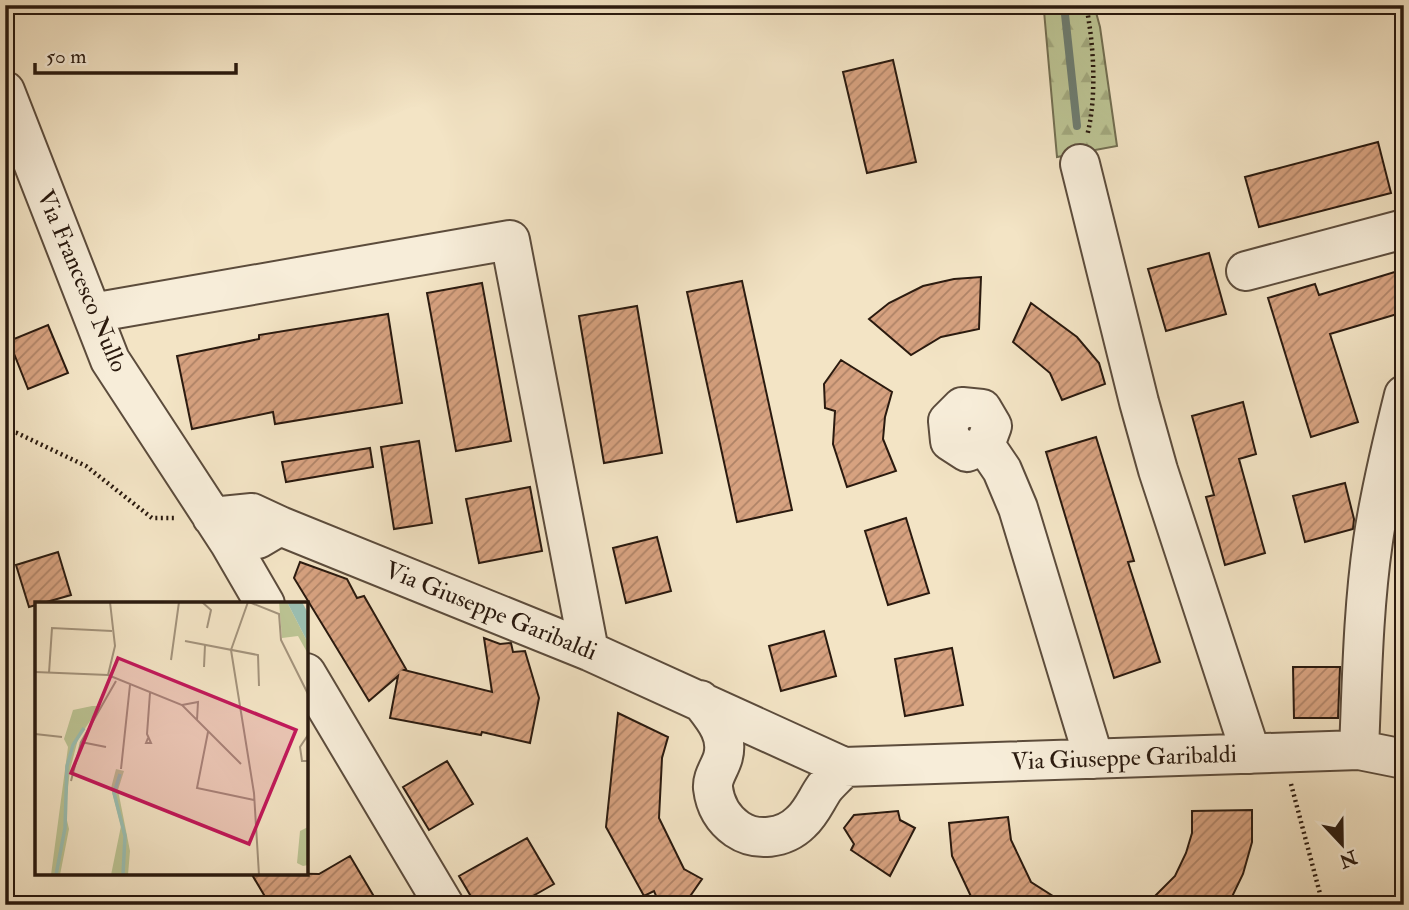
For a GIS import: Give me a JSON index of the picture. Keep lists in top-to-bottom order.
{
  "streets": {
    "street": ["Via Francesco Nullo", "Via Giuseppe Garibaldi"]
  },
  "crossings": [
    ["Via Francesco Nullo", "Via Giuseppe Garibaldi"]
  ],
  "scale_bar": "50 m",
  "north": "bottom"
}
